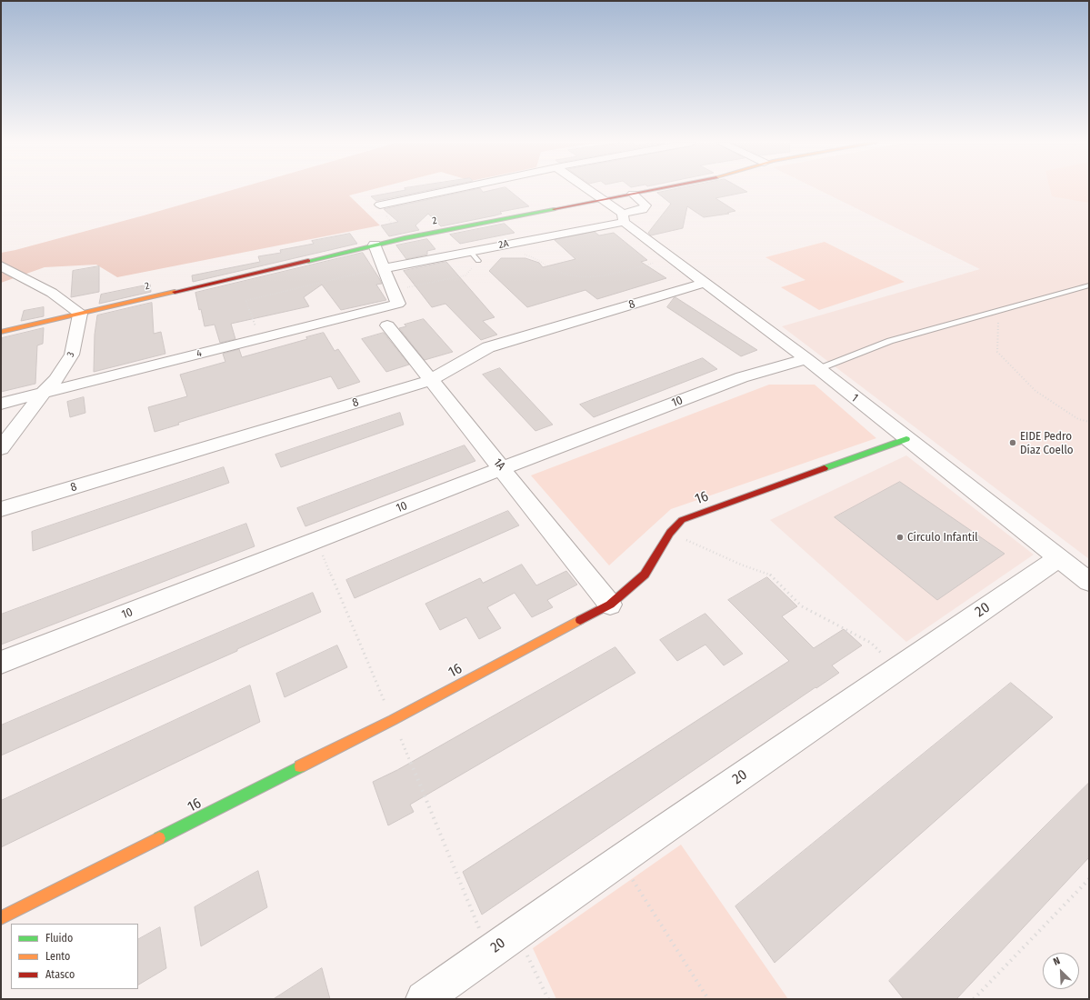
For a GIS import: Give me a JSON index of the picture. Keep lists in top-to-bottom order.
{
  "streets": {
    "street": [
      "2",
      "2A",
      "8",
      "4",
      "3",
      "1",
      "10",
      "1A",
      "16",
      "20"
    ]
  },
  "crossings": [
    ["2", "3"],
    ["2", "1"],
    ["2A", "1"],
    ["8", "1"],
    ["8", "1A"],
    ["4", "3"],
    ["1", "10"],
    ["1", "16"],
    ["1", "20"],
    ["10", "1A"],
    ["1A", "16"]
  ],
  "places": ["EIDE Pedro Díaz Coello", "Círculo Infantil"],
  "legend": ["Fluido", "Lento", "Atasco"],
  "north": "top left"
}
